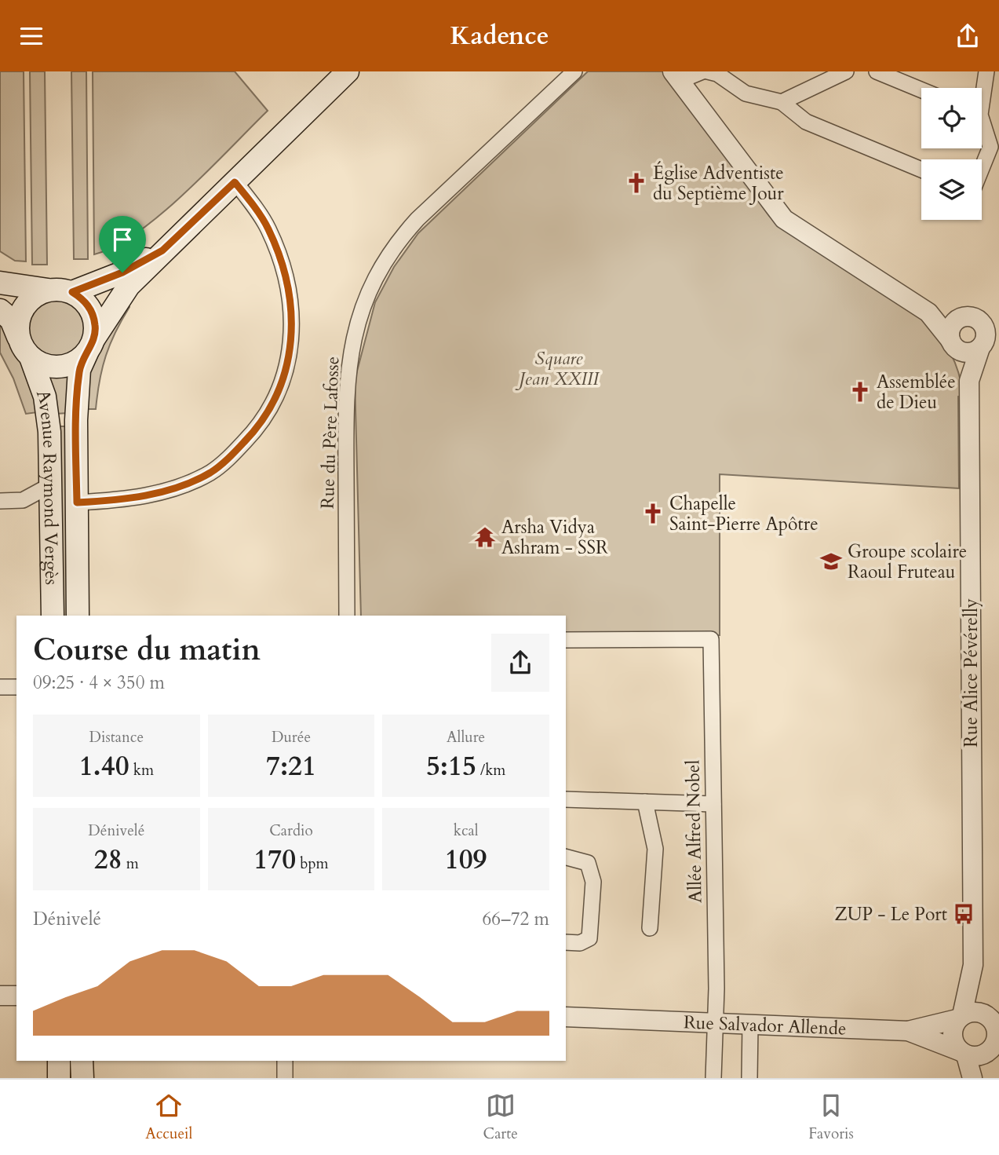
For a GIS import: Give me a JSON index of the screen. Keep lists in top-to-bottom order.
{
  "streets": {
    "main road": ["Avenue Raymond Vergès"],
    "street": [
      "Rue du Père Lafosse",
      "Rue Alice Pévérelly",
      "Allée Alfred Nobel",
      "Rue Salvador Allende"
    ]
  },
  "crossings": [
    ["Rue Alice Pévérelly", "Rue Salvador Allende"],
    ["Allée Alfred Nobel", "Rue Salvador Allende"]
  ],
  "parks": ["Square Jean XXIII"],
  "places": {
    "church": ["Église Adventiste du Septième Jour", "Assemblée de Dieu", "Chapelle Saint-Pierre Apôtre"],
    "temple": ["Arsha Vidya Ashram - SSR"],
    "school or university": ["Groupe scolaire Raoul Fruteau"],
    "bus stop": ["ZUP - Le Port"]
  },
  "page": {
    "header": "Kadence",
    "heading": ["Course du matin", "09:25 · 4 × 350 m"],
    "stats": [
      ["Distance", "1.40 km"],
      ["Durée", "7:21"],
      ["Allure", "5:15 /km"],
      ["Dénivelé", "28 m"],
      ["Cardio", "170 bpm"],
      ["kcal", "109"]
    ],
    "chart": ["Dénivelé", "66–72 m"],
    "tabs": ["Accueil", "Carte", "Favoris"]
  }
}
